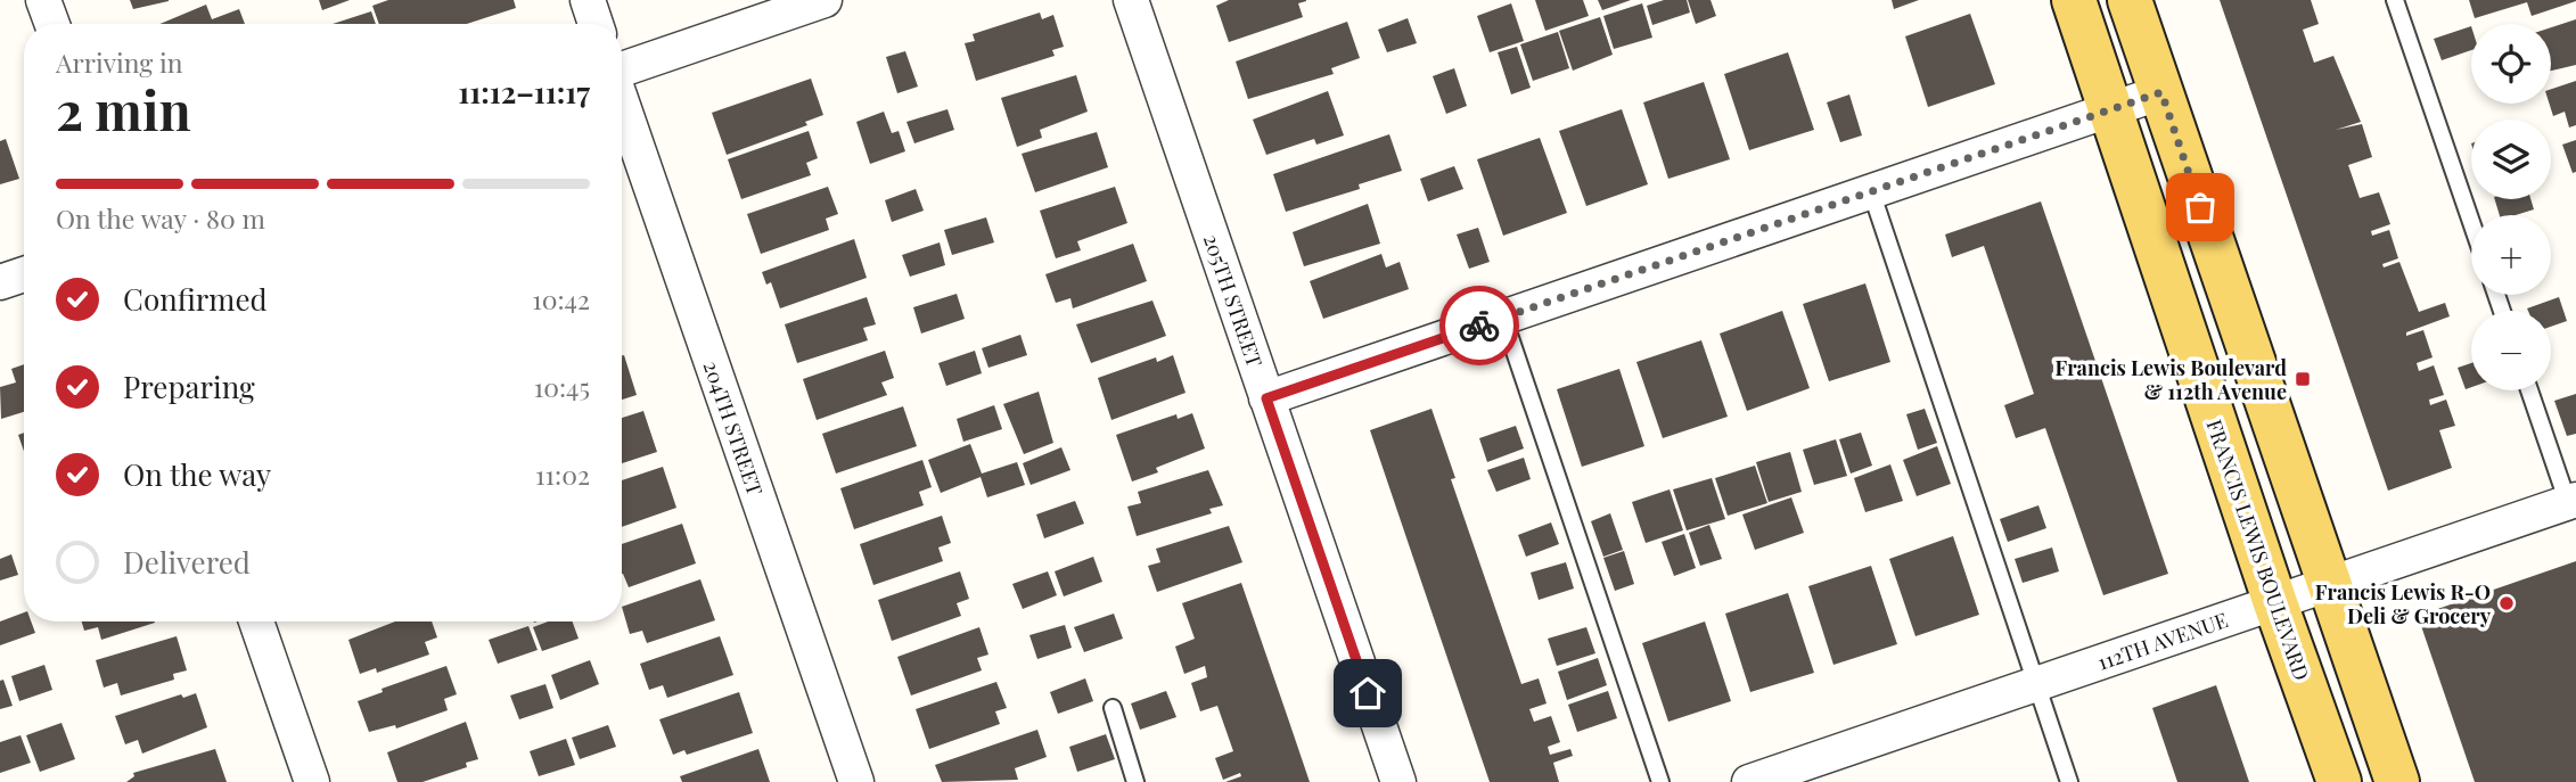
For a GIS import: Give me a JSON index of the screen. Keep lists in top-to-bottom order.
{
  "streets": {
    "main road": ["FRANCIS LEWIS BOULEVARD"],
    "street": ["205TH STREET", "204TH STREET", "112TH AVENUE"]
  },
  "crossings": [
    ["FRANCIS LEWIS BOULEVARD", "112TH AVENUE"]
  ],
  "places": {
    "transit": ["Francis Lewis Boulevard & 112th Avenue"],
    "other": ["Francis Lewis R-O Deli & Grocery"]
  },
  "page": {
    "map_buttons": ["+", "−"],
    "heading": ["2 min", "Arriving in", "11:12–11:17"],
    "bar": "On the way · 80 m",
    "list": [
      ["Confirmed", "10:42"],
      ["Preparing", "10:45"],
      ["On the way", "11:02"],
      "Delivered"
    ]
  }
}
